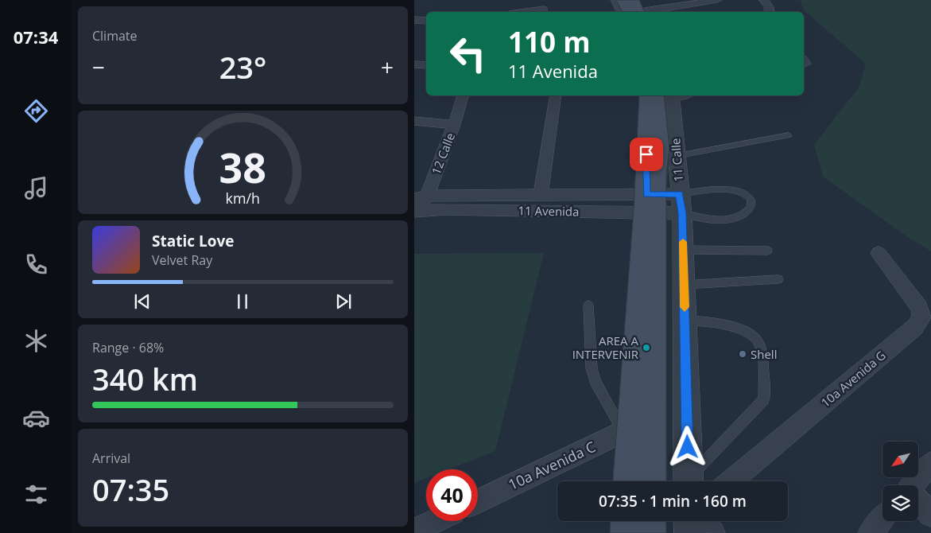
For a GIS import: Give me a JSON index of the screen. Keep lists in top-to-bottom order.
{
  "streets": {
    "street": [
      "12 Calle",
      "11 Calle",
      "11 Avenida",
      "10a Avenida G",
      "10a Avenida C"
    ]
  },
  "crossings": [
    ["12 Calle", "11 Avenida"],
    ["11 Calle", "11 Avenida"]
  ],
  "places": ["AREA A INTERVENIR", "Shell"],
  "north": "bottom left",
  "page": {
    "tabs": "07:34",
    "tile": [
      "Climate",
      ["Range · 68%", "340 km"],
      ["Arrival", "07:35"]
    ],
    "turn": ["110 m", "11 Avenida"],
    "heat": ["−", "23°", "+"],
    "song": ["Static Love", "Velvet Ray"],
    "limit": "40",
    "trip": "07:35 · 1 min · 160 m",
    "gauge": ["38", "km/h"]
  }
}
